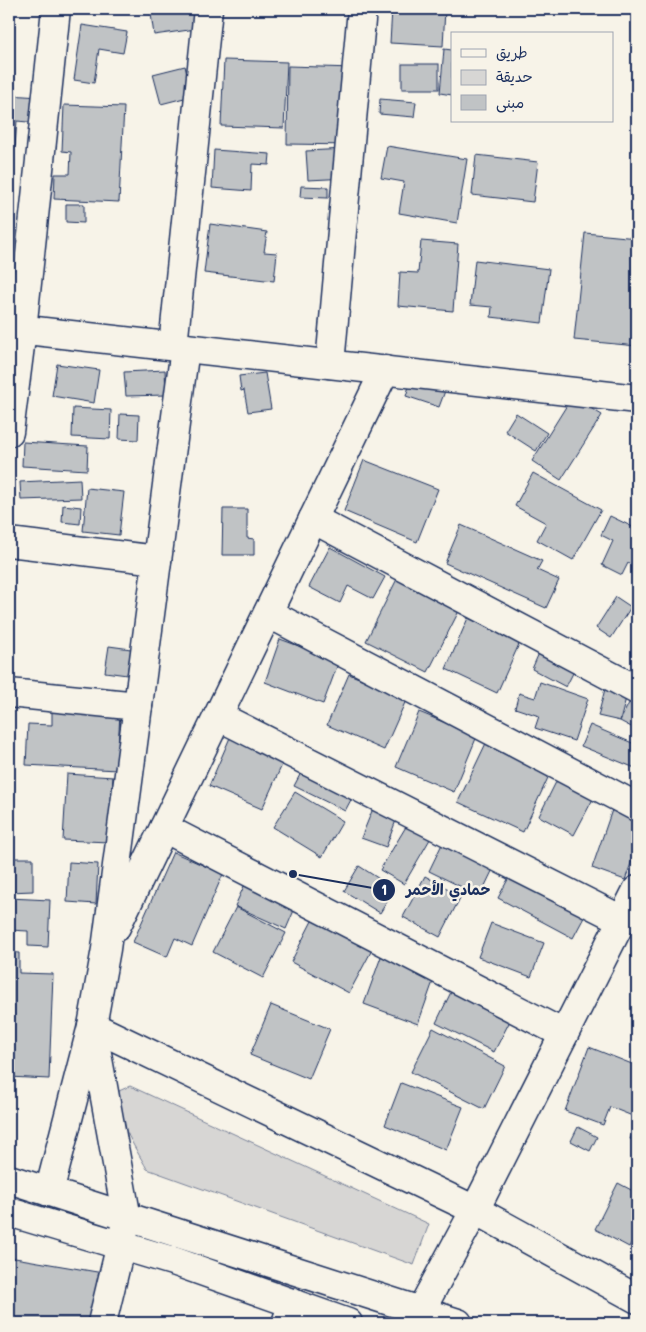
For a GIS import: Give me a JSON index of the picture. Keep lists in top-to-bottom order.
{
  "places": ["حمادي الأحمر"],
  "legend": ["طريق", "حديقة", "مبنى"]
}
